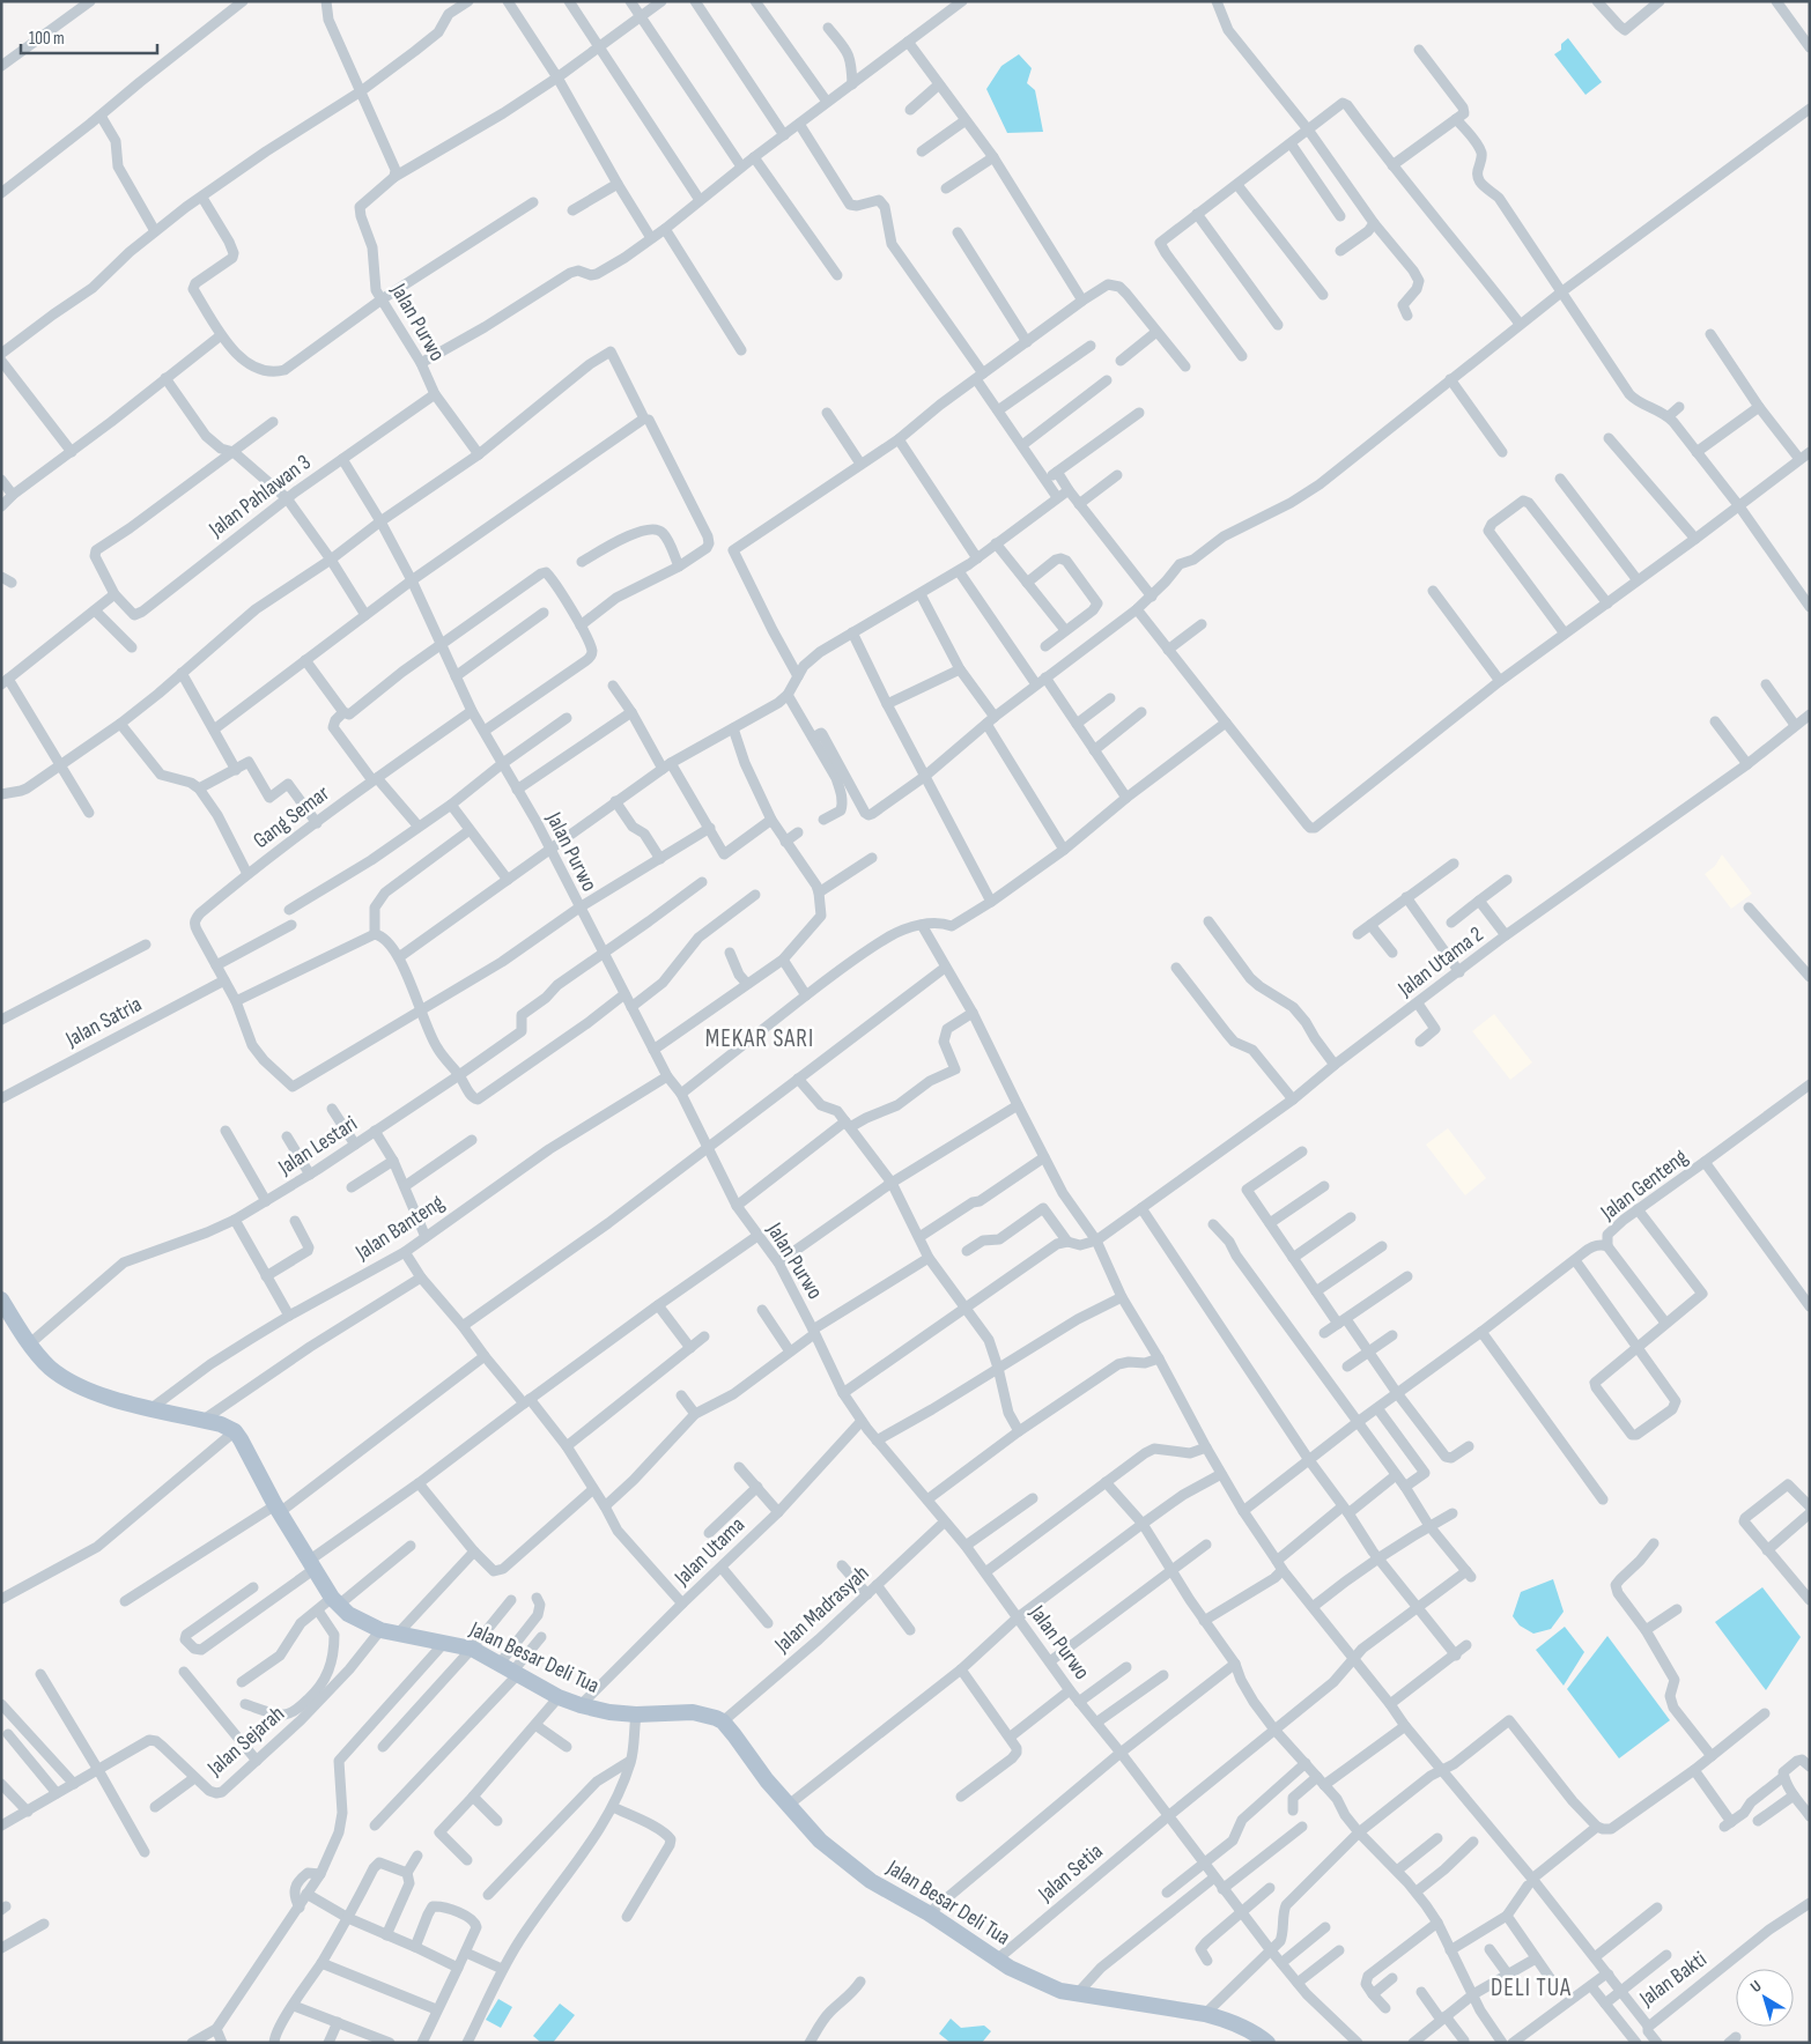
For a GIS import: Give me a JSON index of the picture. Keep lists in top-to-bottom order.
{
  "streets": {
    "main road": ["Jalan Besar Deli Tua"],
    "street": [
      "Jalan Purwo",
      "Jalan Pahlawan 3",
      "Gang Semar",
      "Jalan Utama 2",
      "Jalan Satria",
      "Jalan Lestari",
      "Jalan Genteng",
      "Jalan Banteng",
      "Jalan Utama",
      "Jalan Madrasyah",
      "Jalan Sejarah",
      "Jalan Setia",
      "Jalan Bakti"
    ]
  },
  "crossings": [
    ["Jalan Purwo", "Jalan Pahlawan 3"],
    ["Jalan Purwo", "Gang Semar"],
    ["Jalan Purwo", "Jalan Lestari"],
    ["Jalan Purwo", "Jalan Banteng"],
    ["Jalan Purwo", "Jalan Utama"],
    ["Jalan Purwo", "Jalan Madrasyah"],
    ["Jalan Purwo", "Jalan Setia"],
    ["Gang Semar", "Jalan Satria"],
    ["Jalan Utama", "Jalan Besar Deli Tua"],
    ["Jalan Madrasyah", "Jalan Besar Deli Tua"],
    ["Jalan Besar Deli Tua", "Jalan Sejarah"],
    ["Jalan Besar Deli Tua", "Jalan Setia"]
  ],
  "districts": ["MEKAR SARI", "DELI TUA"],
  "scale_bar": "100 m",
  "north": "top left"
}
